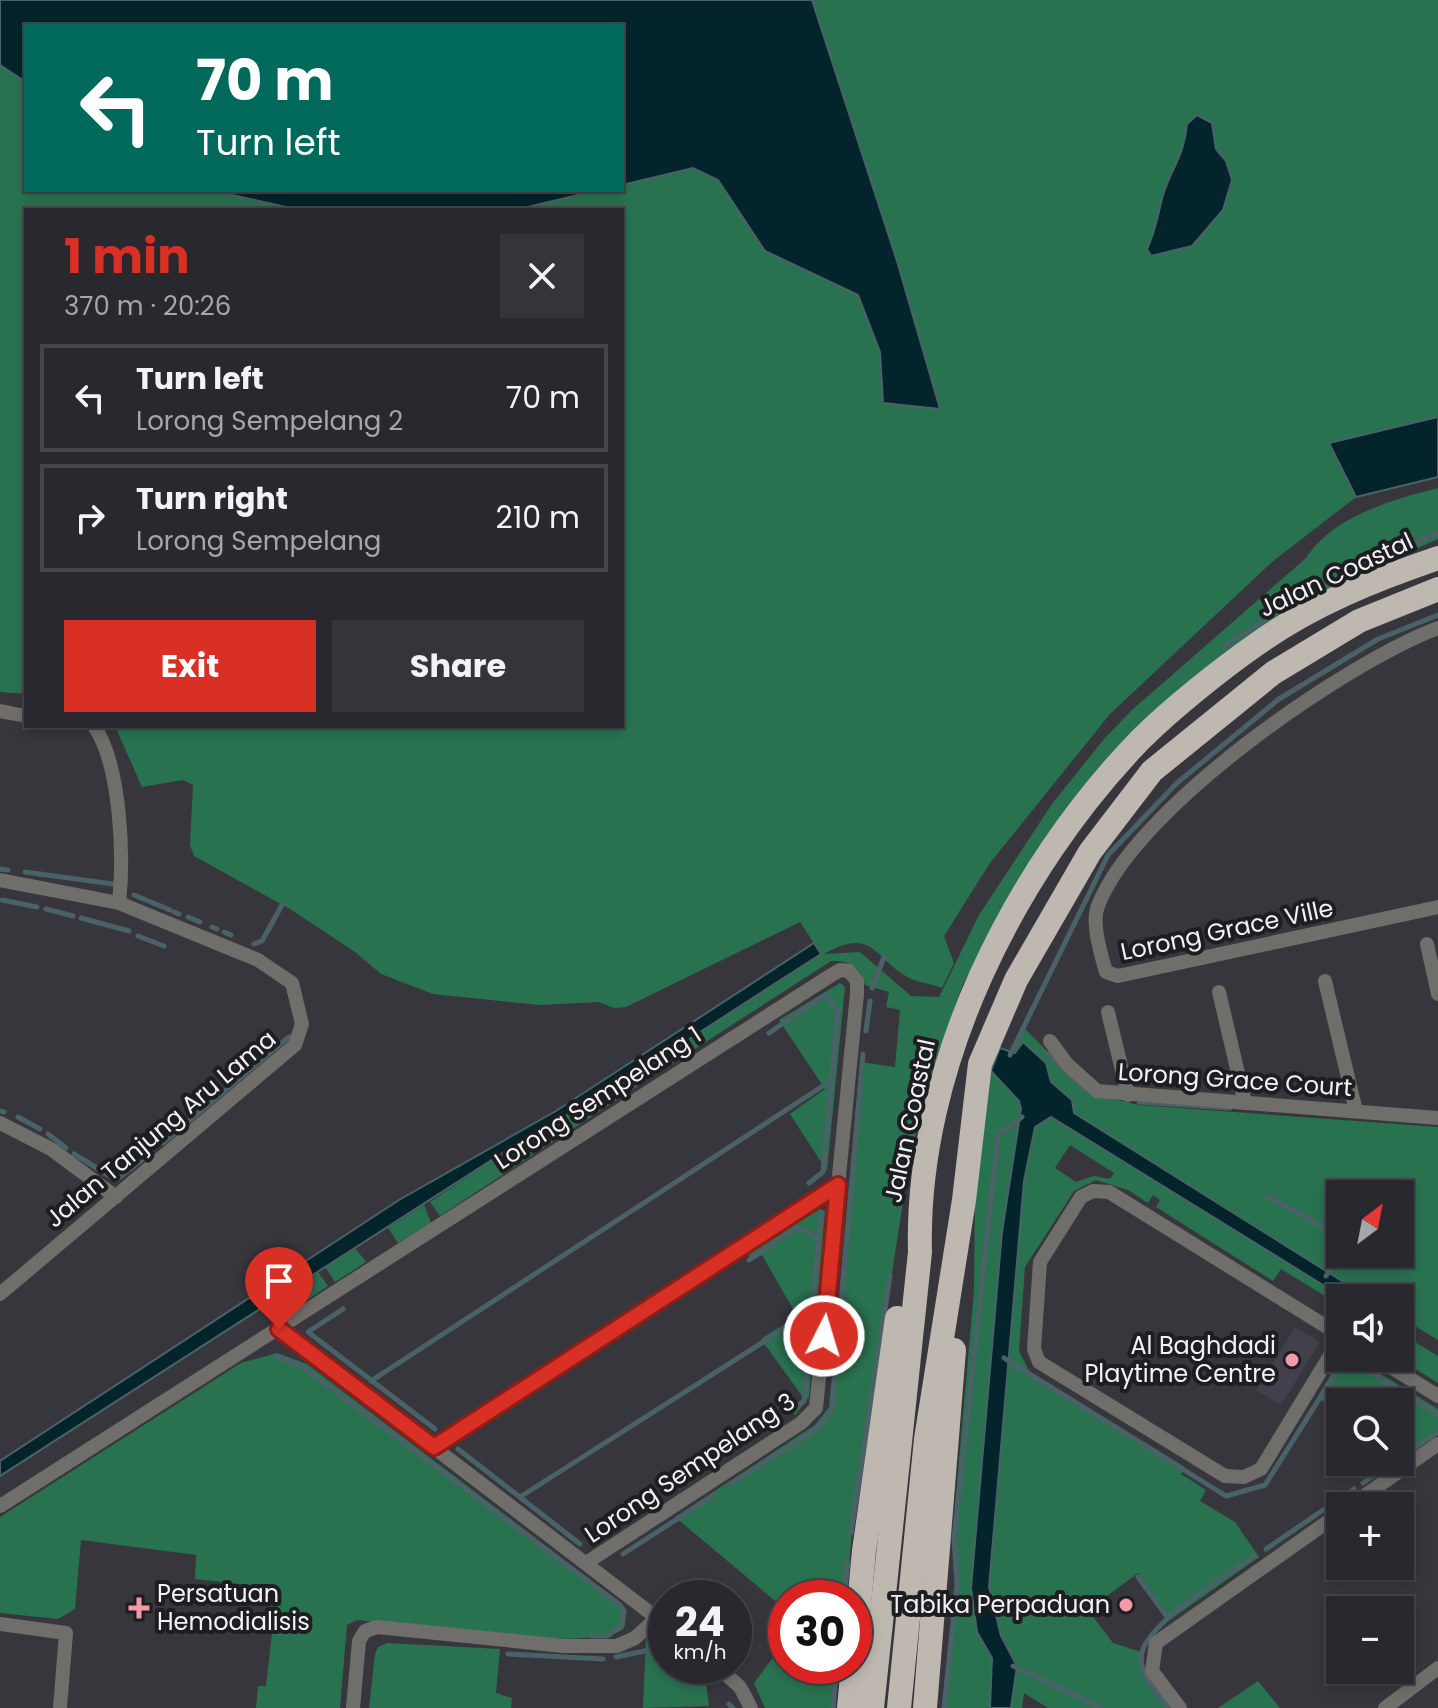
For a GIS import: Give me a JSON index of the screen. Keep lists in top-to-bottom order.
{
  "streets": {
    "highway": ["Jalan Coastal"],
    "street": [
      "Lorong Grace Ville",
      "Lorong Grace Court",
      "Lorong Sempelang 1",
      "Jalan Tanjung Aru Lama",
      "Lorong Sempelang 3"
    ]
  },
  "crossings": [
    ["Lorong Sempelang 1", "Lorong Sempelang 3"]
  ],
  "places": {
    "other": ["Al Baghdadi Playtime Centre", "Tabika Perpaduan"],
    "health": ["Persatuan Hemodialisis"]
  },
  "north": "top right",
  "page": {
    "turn": ["70 m", "Turn left"],
    "heading": ["1 min", "370 m · 20:26"],
    "list": [
      {
        "name": "Turn left",
        "note": "Lorong Sempelang 2",
        "value": "70 m"
      },
      {
        "name": "Turn right",
        "note": "Lorong Sempelang",
        "value": "210 m"
      }
    ],
    "buttons": ["Exit", "Share"],
    "map_buttons": ["+", "−"],
    "speed": "24 km/h",
    "limit": "30"
  }
}
